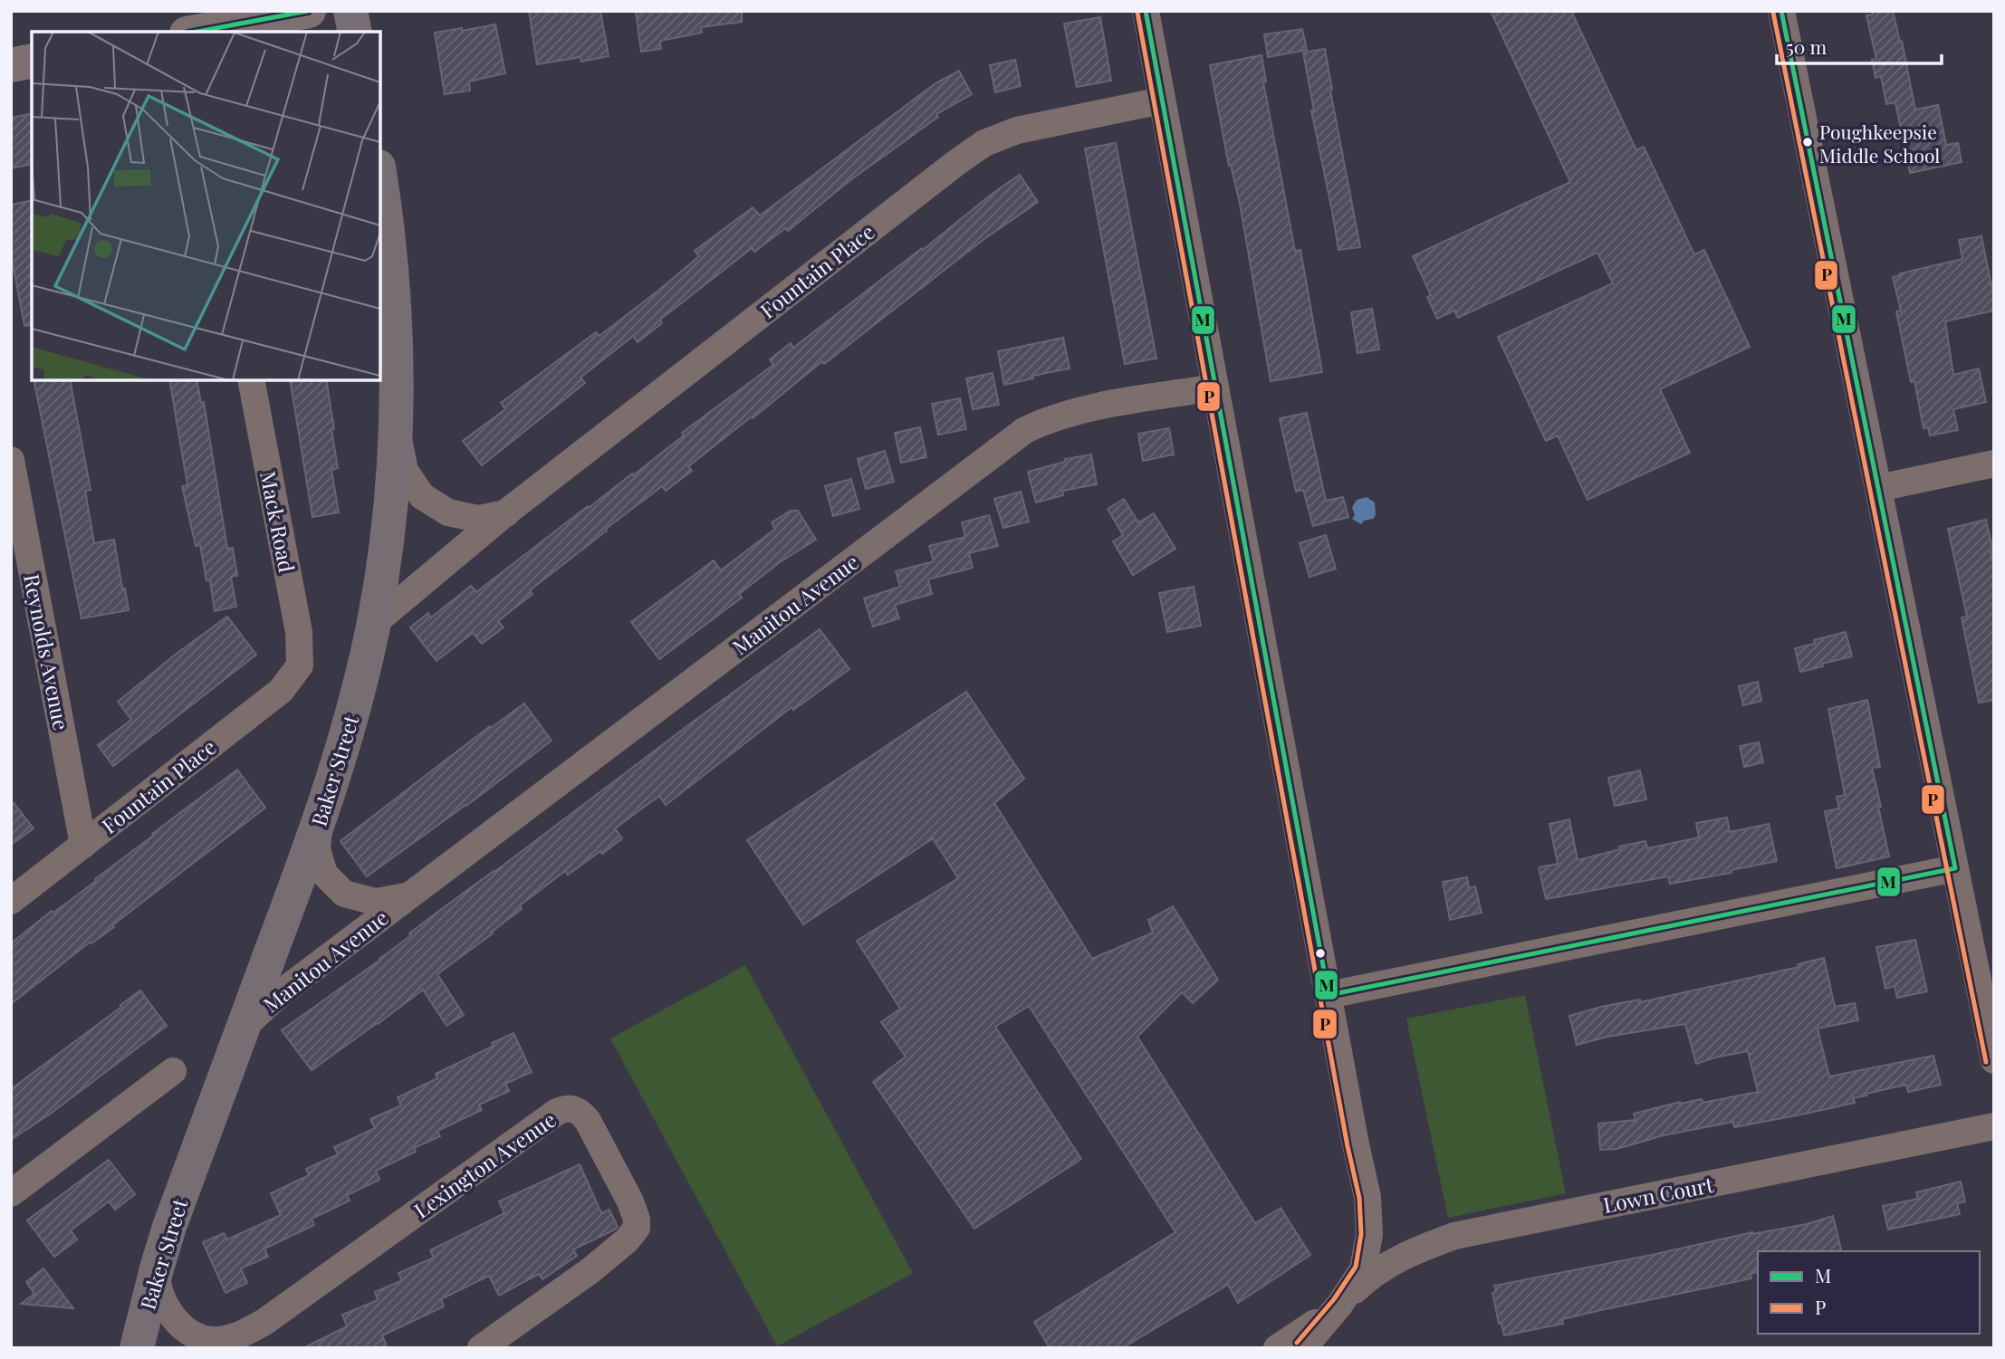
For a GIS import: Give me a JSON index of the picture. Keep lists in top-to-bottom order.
{
  "streets": {
    "highway": ["Baker Street"],
    "street": [
      "Fountain Place",
      "Mack Road",
      "Manitou Avenue",
      "Reynolds Avenue",
      "Lexington Avenue",
      "Lown Court"
    ]
  },
  "crossings": [
    ["Fountain Place", "Mack Road"],
    ["Fountain Place", "Reynolds Avenue"],
    ["Fountain Place", "Baker Street"],
    ["Manitou Avenue", "Baker Street"],
    ["Baker Street", "Lexington Avenue"]
  ],
  "places": ["Poughkeepsie Middle School"],
  "lines": ["transit line M", "transit line P"],
  "legend": ["M", "P"],
  "scale_bar": "50 m"
}
